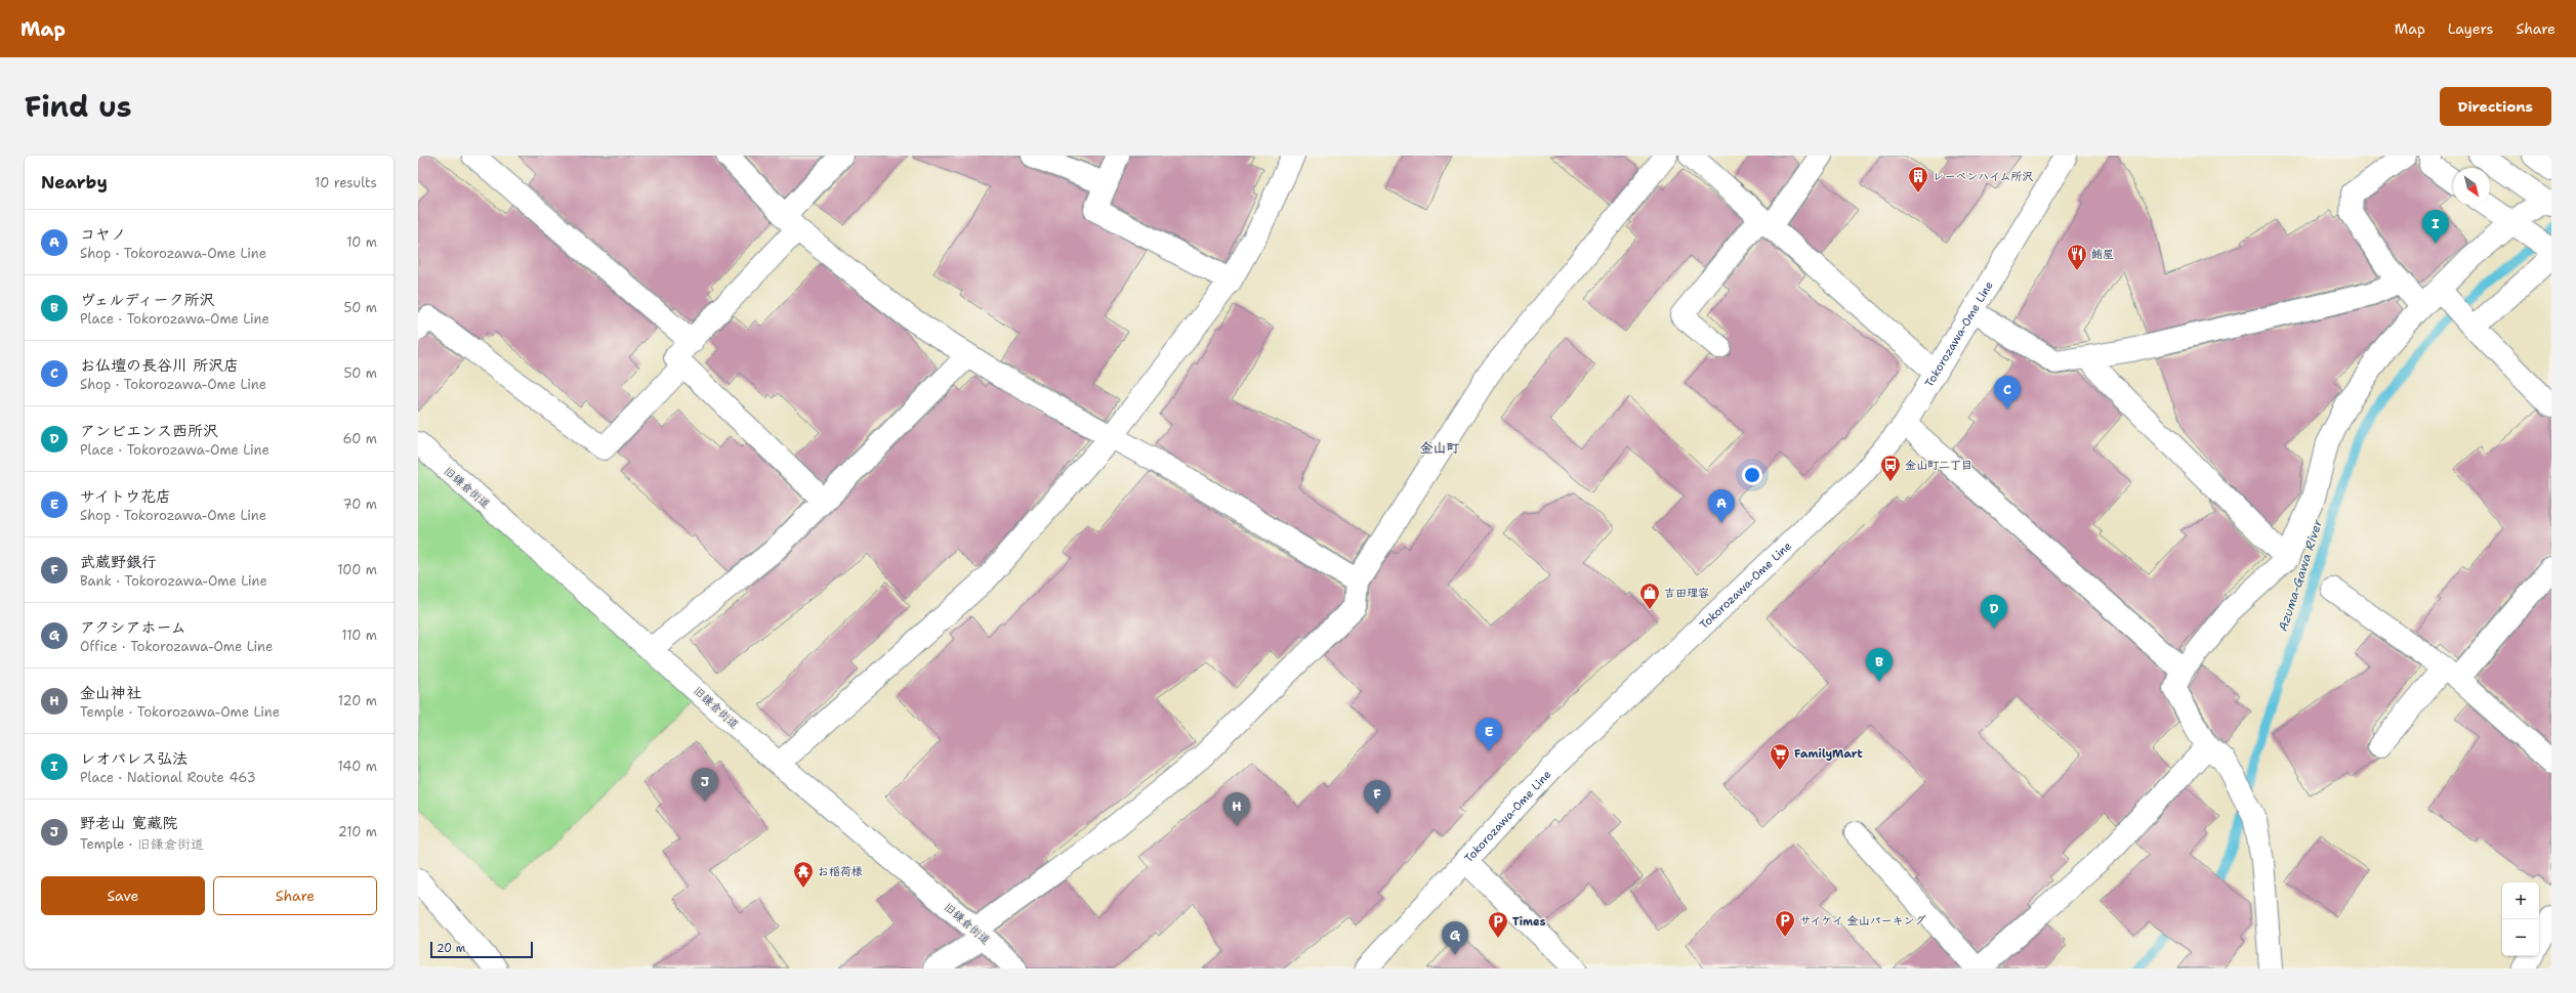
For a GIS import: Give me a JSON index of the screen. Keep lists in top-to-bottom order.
{
  "streets": {
    "main road": ["Tokorozawa-Ome Line", "旧鎌倉街道"]
  },
  "districts": ["金山町"],
  "water": ["Azuma-Gawa River"],
  "places": {
    "building": ["レーベンハイム所沢"],
    "restaurant": ["鮪屋"],
    "bus stop": ["金山町二丁目"],
    "shop": ["吉田理容"],
    "supermarket": ["FamilyMart"],
    "temple": ["お稲荷様"],
    "parking": ["サイケイ 金山パーキング", "Times"]
  },
  "scale_bar": "20 m",
  "north": "bottom right",
  "page": {
    "header": "Map",
    "nav": ["Map", "Layers", "Share"],
    "title": "Find us",
    "buttons": [
      "Directions",
      ["Save", "Share"]
    ],
    "heading": ["Nearby", "10 results"],
    "list": [
      {
        "mark": "A",
        "name": "コヤノ",
        "note": "Shop · Tokorozawa-Ome Line",
        "value": "10 m"
      },
      {
        "mark": "B",
        "name": "ヴェルディーク所沢",
        "note": "Place · Tokorozawa-Ome Line",
        "value": "50 m"
      },
      {
        "mark": "C",
        "name": "お仏壇の長谷川 所沢店",
        "note": "Shop · Tokorozawa-Ome Line",
        "value": "50 m"
      },
      {
        "mark": "D",
        "name": "アンビエンス西所沢",
        "note": "Place · Tokorozawa-Ome Line",
        "value": "60 m"
      },
      {
        "mark": "E",
        "name": "サイトウ花店",
        "note": "Shop · Tokorozawa-Ome Line",
        "value": "70 m"
      },
      {
        "mark": "F",
        "name": "武蔵野銀行",
        "note": "Bank · Tokorozawa-Ome Line",
        "value": "100 m"
      },
      {
        "mark": "G",
        "name": "アクシアホーム",
        "note": "Office · Tokorozawa-Ome Line",
        "value": "110 m"
      },
      {
        "mark": "H",
        "name": "金山神社",
        "note": "Temple · Tokorozawa-Ome Line",
        "value": "120 m"
      },
      {
        "mark": "I",
        "name": "レオパレス弘法",
        "note": "Place · National Route 463",
        "value": "140 m"
      },
      {
        "mark": "J",
        "name": "野老山 寛藏院",
        "note": "Temple · 旧鎌倉街道",
        "value": "210 m"
      }
    ],
    "pins": [
      "I",
      "C",
      "A",
      "D",
      "B",
      "E",
      "J",
      "F",
      "H",
      "G"
    ],
    "map_buttons": ["+", "−"],
    "scale": "20 m"
  }
}
